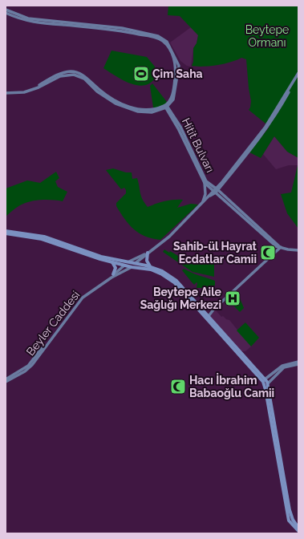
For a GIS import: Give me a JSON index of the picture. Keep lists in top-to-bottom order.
{
  "streets": {
    "main road": ["Hitit Bulvarı", "Beyler Caddesi"]
  },
  "parks": ["Beytepe Ormanı"],
  "places": {
    "sports": ["Çim Saha"],
    "mosque": ["Sahib-ül Hayrat Ecdatlar Camii", "Hacı İbrahim Babaoğlu Camii"],
    "hospital": ["Beytepe Aile Sağlığı Merkezi"]
  }
}
